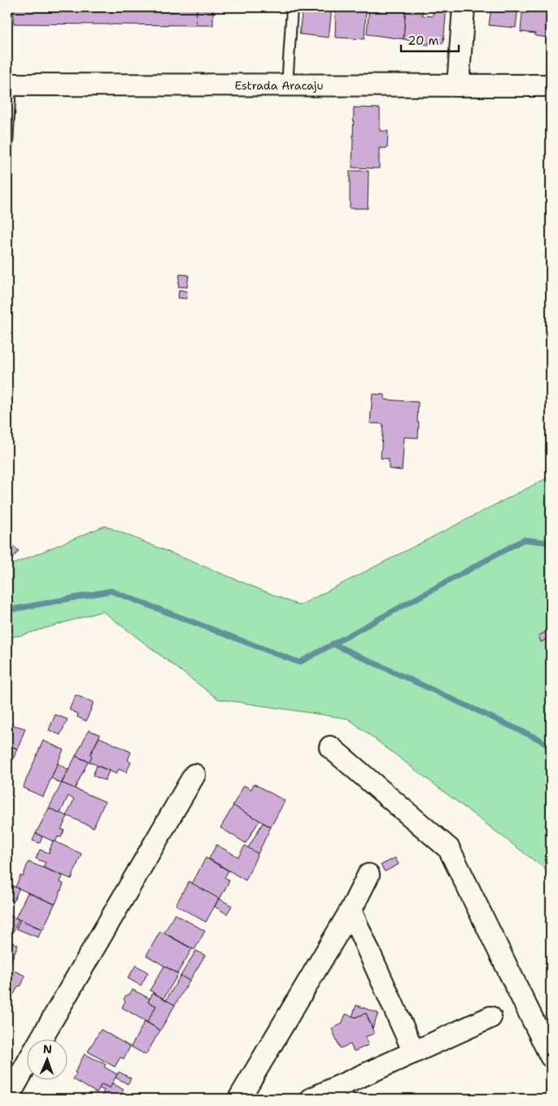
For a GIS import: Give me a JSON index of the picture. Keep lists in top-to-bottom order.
{
  "streets": {
    "street": ["Estrada Aracaju"]
  },
  "scale_bar": "20 m",
  "north": "top"
}
